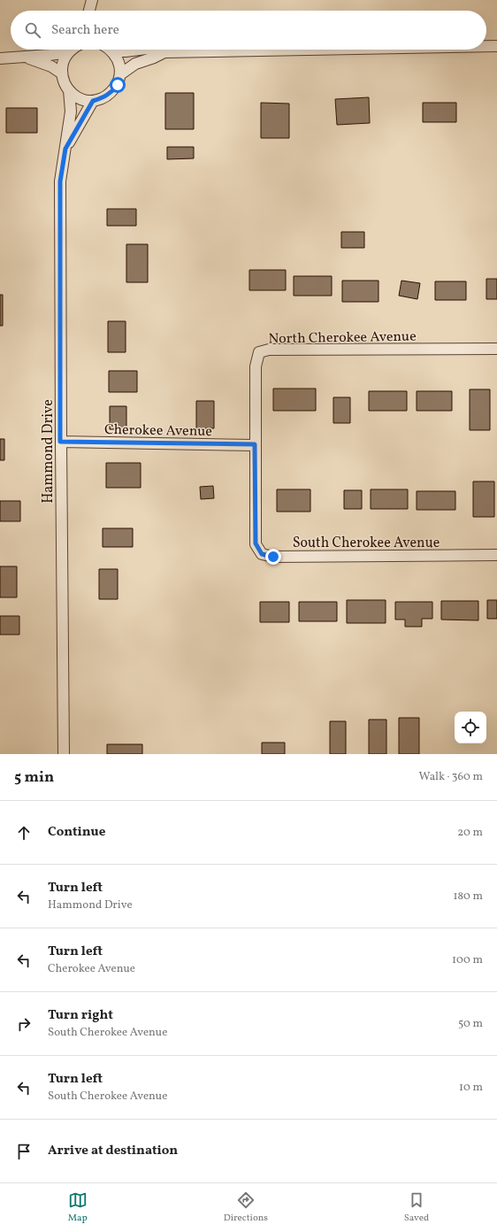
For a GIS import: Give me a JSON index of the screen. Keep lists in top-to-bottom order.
{
  "streets": {
    "street": [
      "North Cherokee Avenue",
      "Cherokee Avenue",
      "Hammond Drive",
      "South Cherokee Avenue"
    ]
  },
  "crossings": [
    ["North Cherokee Avenue", "Cherokee Avenue"],
    ["North Cherokee Avenue", "South Cherokee Avenue"],
    ["Cherokee Avenue", "Hammond Drive"],
    ["Cherokee Avenue", "South Cherokee Avenue"]
  ],
  "page": {
    "search": "Search here",
    "heading": ["5 min", "Walk · 360 m"],
    "list": [
      ["Continue", "20 m"],
      ["Turn left", "Hammond Drive", "180 m"],
      ["Turn left", "Cherokee Avenue", "100 m"],
      ["Turn right", "South Cherokee Avenue", "50 m"],
      ["Turn left", "South Cherokee Avenue", "10 m"],
      "Arrive at destination"
    ],
    "nav": ["Map", "Directions", "Saved"]
  }
}
